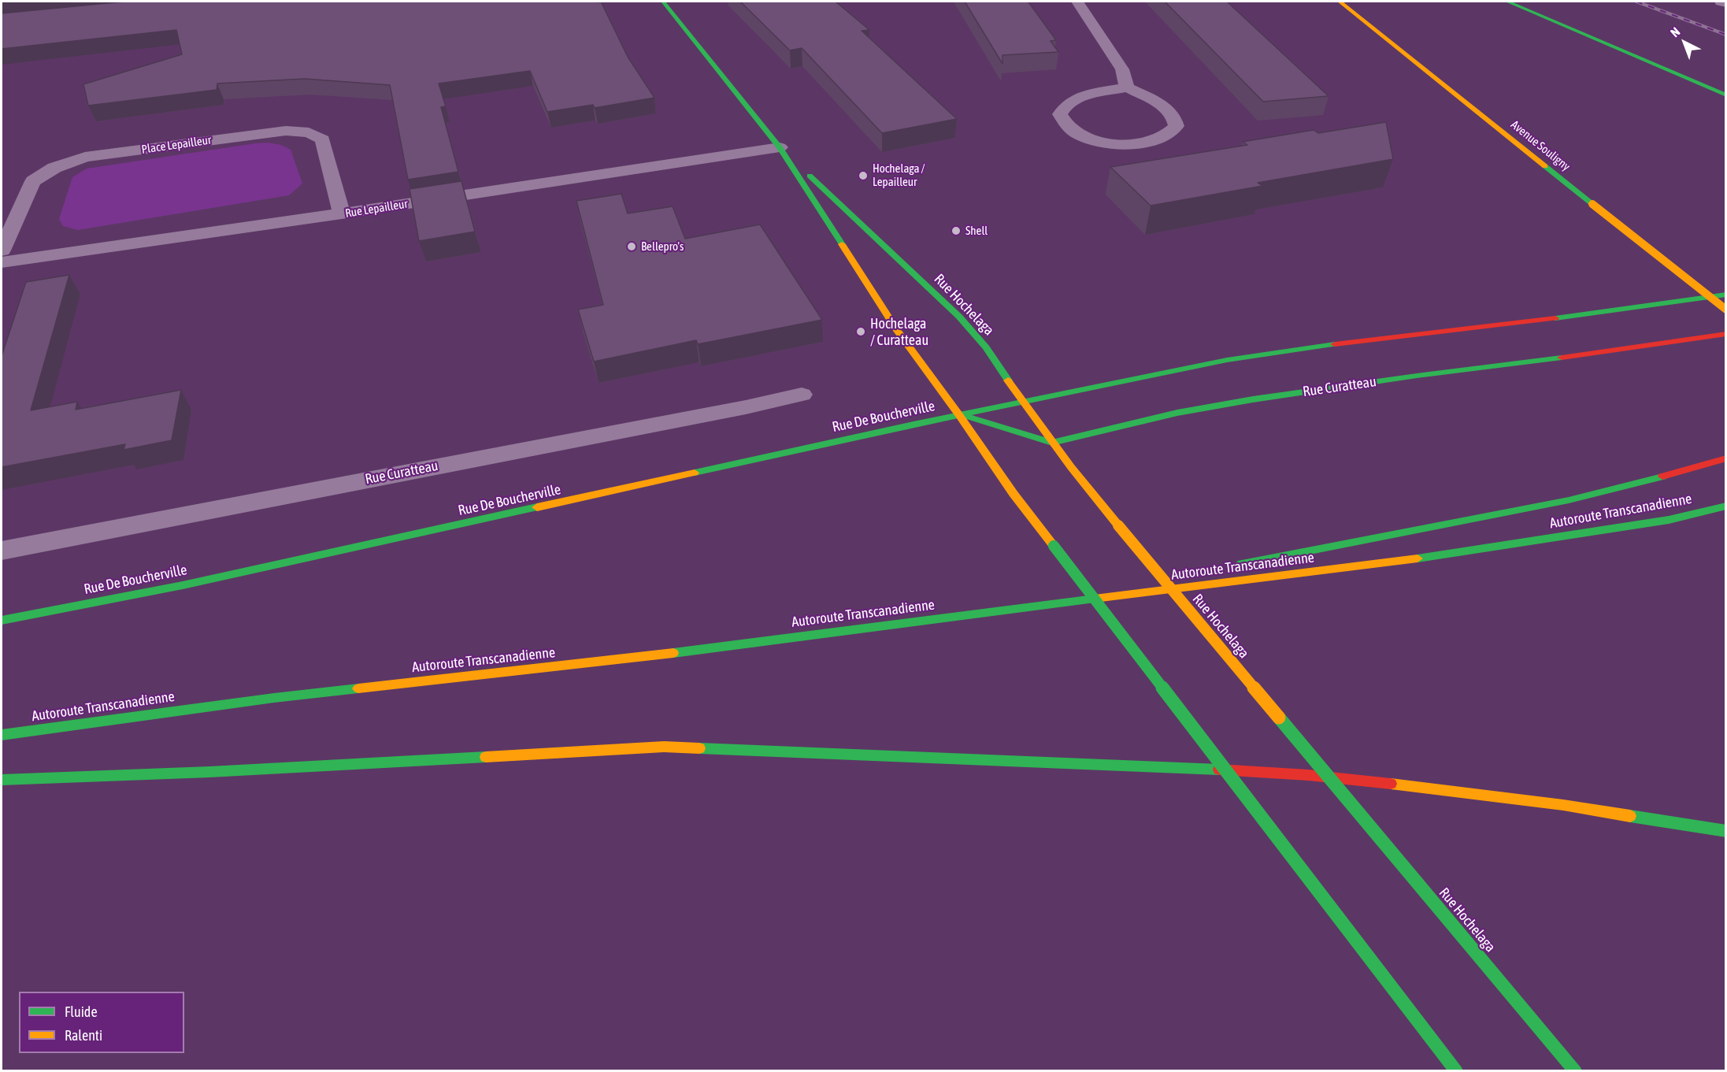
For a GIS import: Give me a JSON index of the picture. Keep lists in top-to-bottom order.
{
  "streets": {
    "main road": [
      "Avenue Souligny",
      "Rue Hochelaga",
      "Rue Curatteau",
      "Rue De Boucherville",
      "Autoroute Transcanadienne"
    ],
    "street": ["Place Lepailleur", "Rue Lepailleur"]
  },
  "crossings": [
    ["Place Lepailleur", "Rue Lepailleur"],
    ["Rue Lepailleur", "Rue Hochelaga"],
    ["Rue Hochelaga", "Rue Curatteau"],
    ["Rue Hochelaga", "Rue De Boucherville"],
    ["Rue Curatteau", "Rue De Boucherville"]
  ],
  "places": [
    "Hochelaga / Lepailleur",
    "Shell",
    "Bellepro's",
    "Hochelaga / Curatteau"
  ],
  "legend": ["Fluide", "Ralenti"],
  "north": "top left"
}
